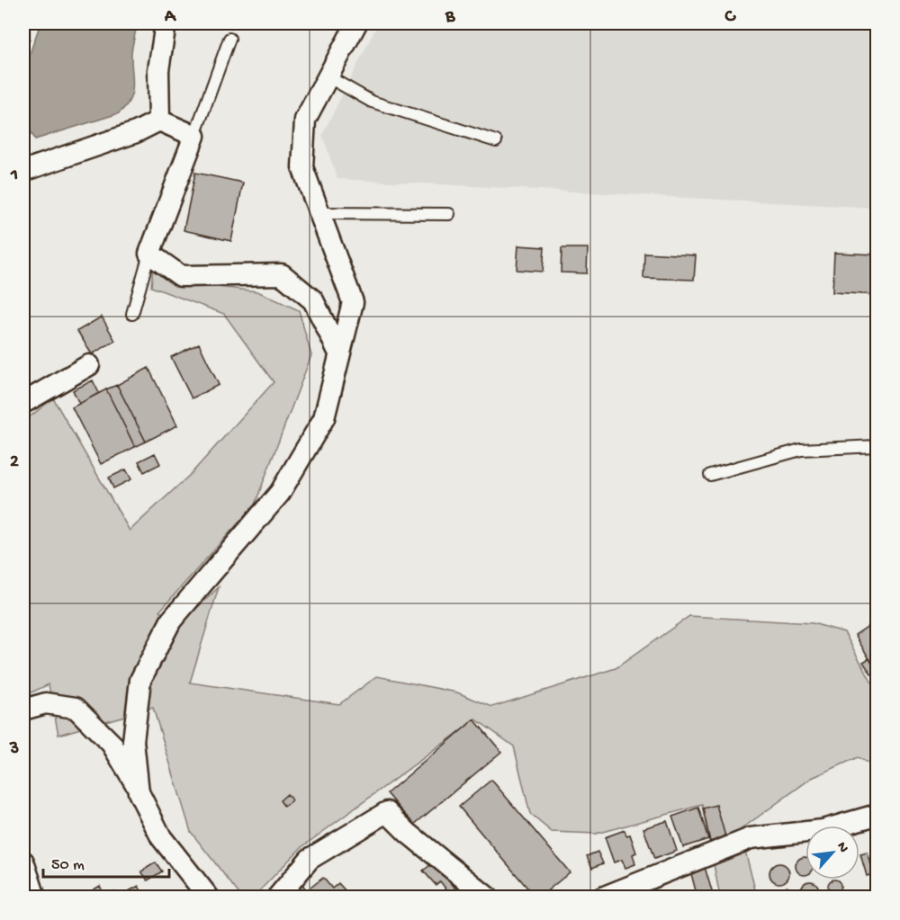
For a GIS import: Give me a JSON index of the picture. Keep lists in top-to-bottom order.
{
  "scale_bar": "50 m",
  "north": "top right",
  "grid": {
    "columns": ["A", "B", "C"],
    "rows": ["1", "2", "3"]
  }
}
